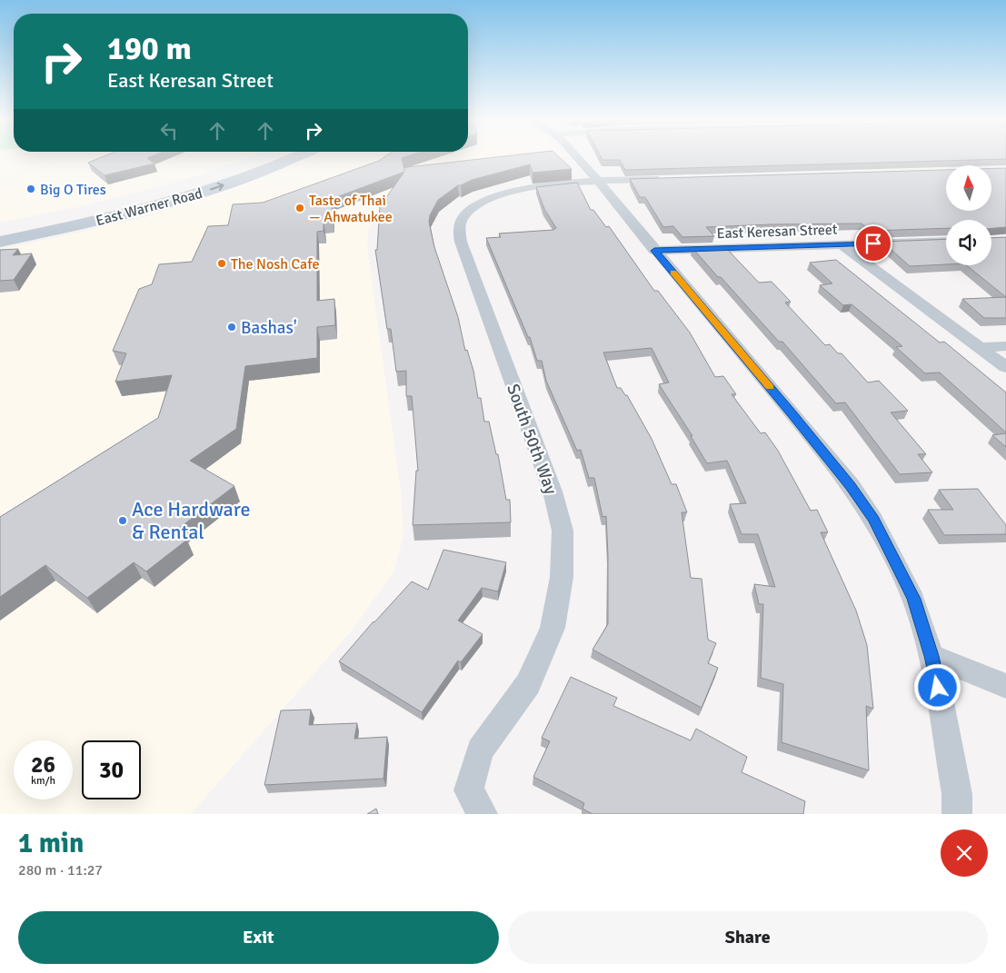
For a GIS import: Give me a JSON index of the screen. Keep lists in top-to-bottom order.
{
  "streets": {
    "main road": ["East Warner Road"],
    "street": ["East Keresan Street", "South 50th Way"]
  },
  "places": [
    "Big O Tires",
    "Taste of Thai — Ahwatukee",
    "The Nosh Cafe",
    "Bashas'",
    "Ace Hardware & Rental"
  ],
  "north": "top",
  "page": {
    "turn": ["190 m", "East Keresan Street"],
    "speed": "26 km/h",
    "limit": "30",
    "heading": ["1 min", "280 m · 11:27"],
    "buttons": ["Exit", "Share"]
  }
}
